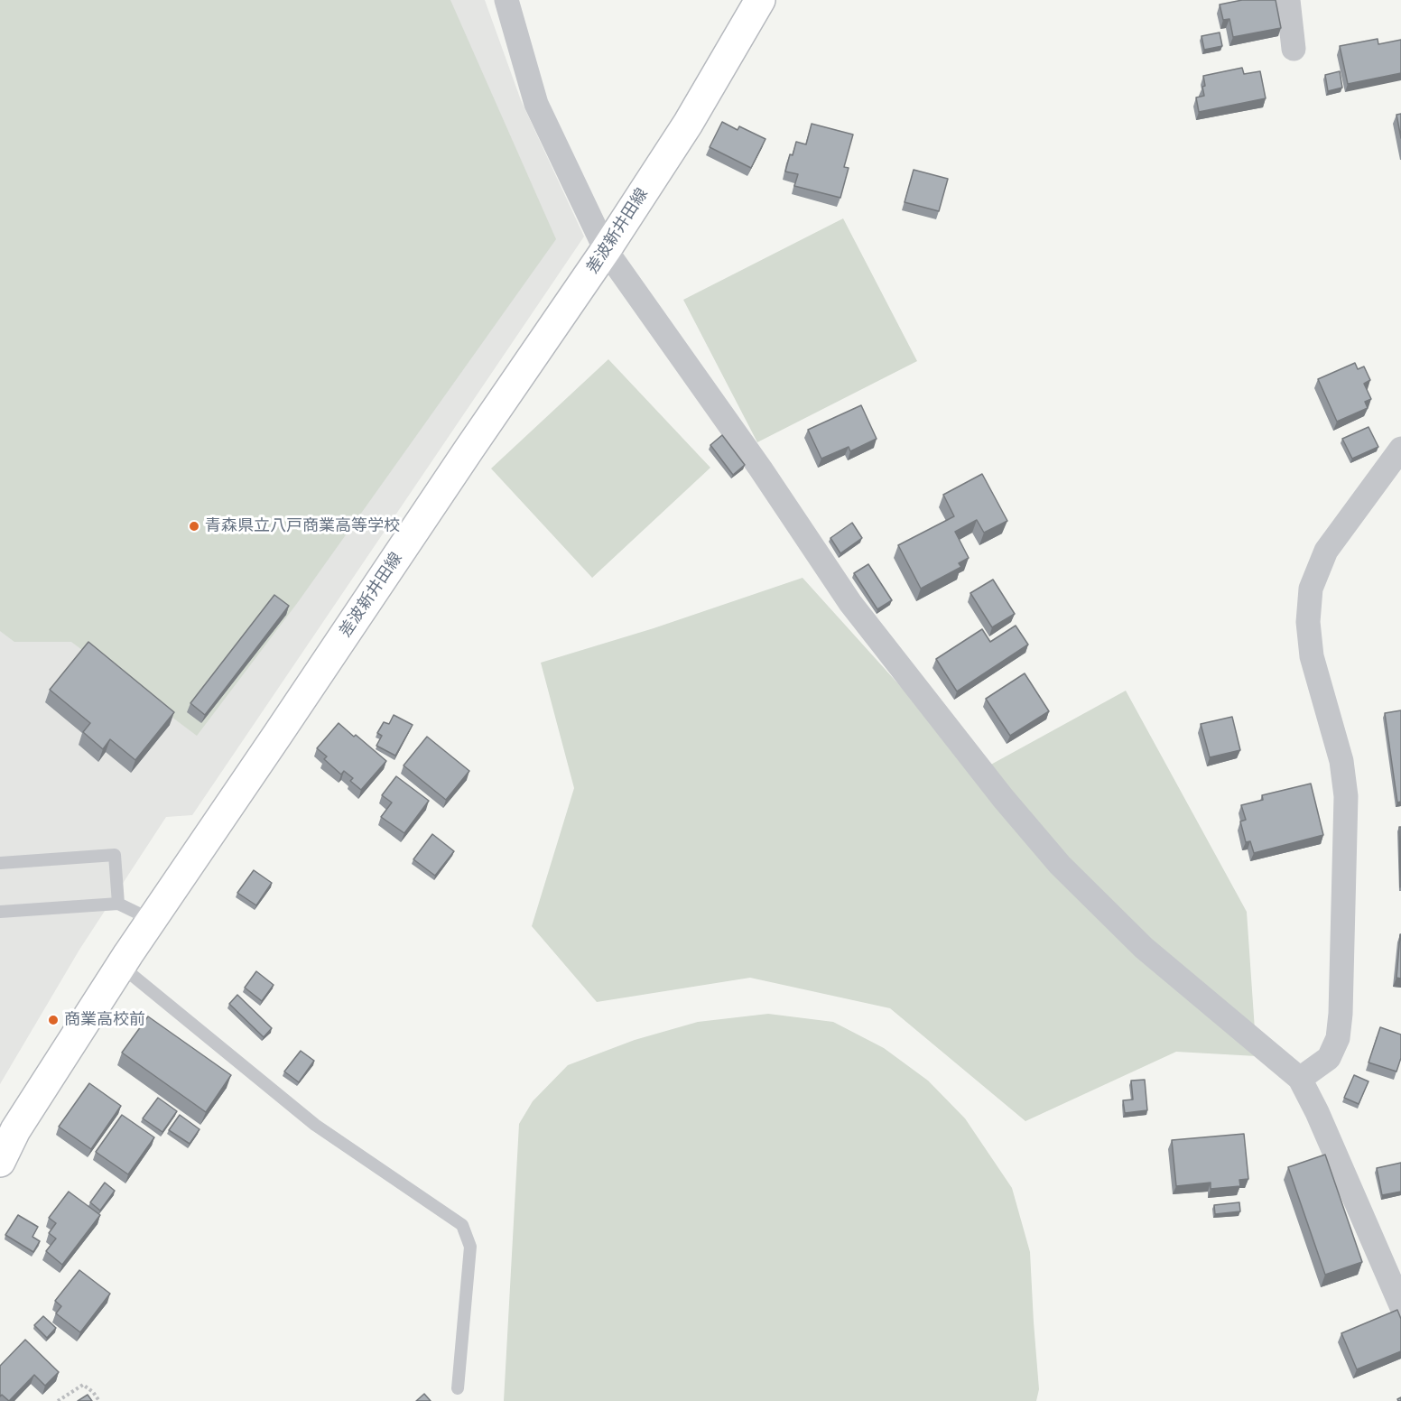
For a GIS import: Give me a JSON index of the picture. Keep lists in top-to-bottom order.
{
  "streets": {
    "main road": ["差波新井田線"]
  },
  "places": ["青森県立八戸商業高等学校", "商業高校前"]
}
